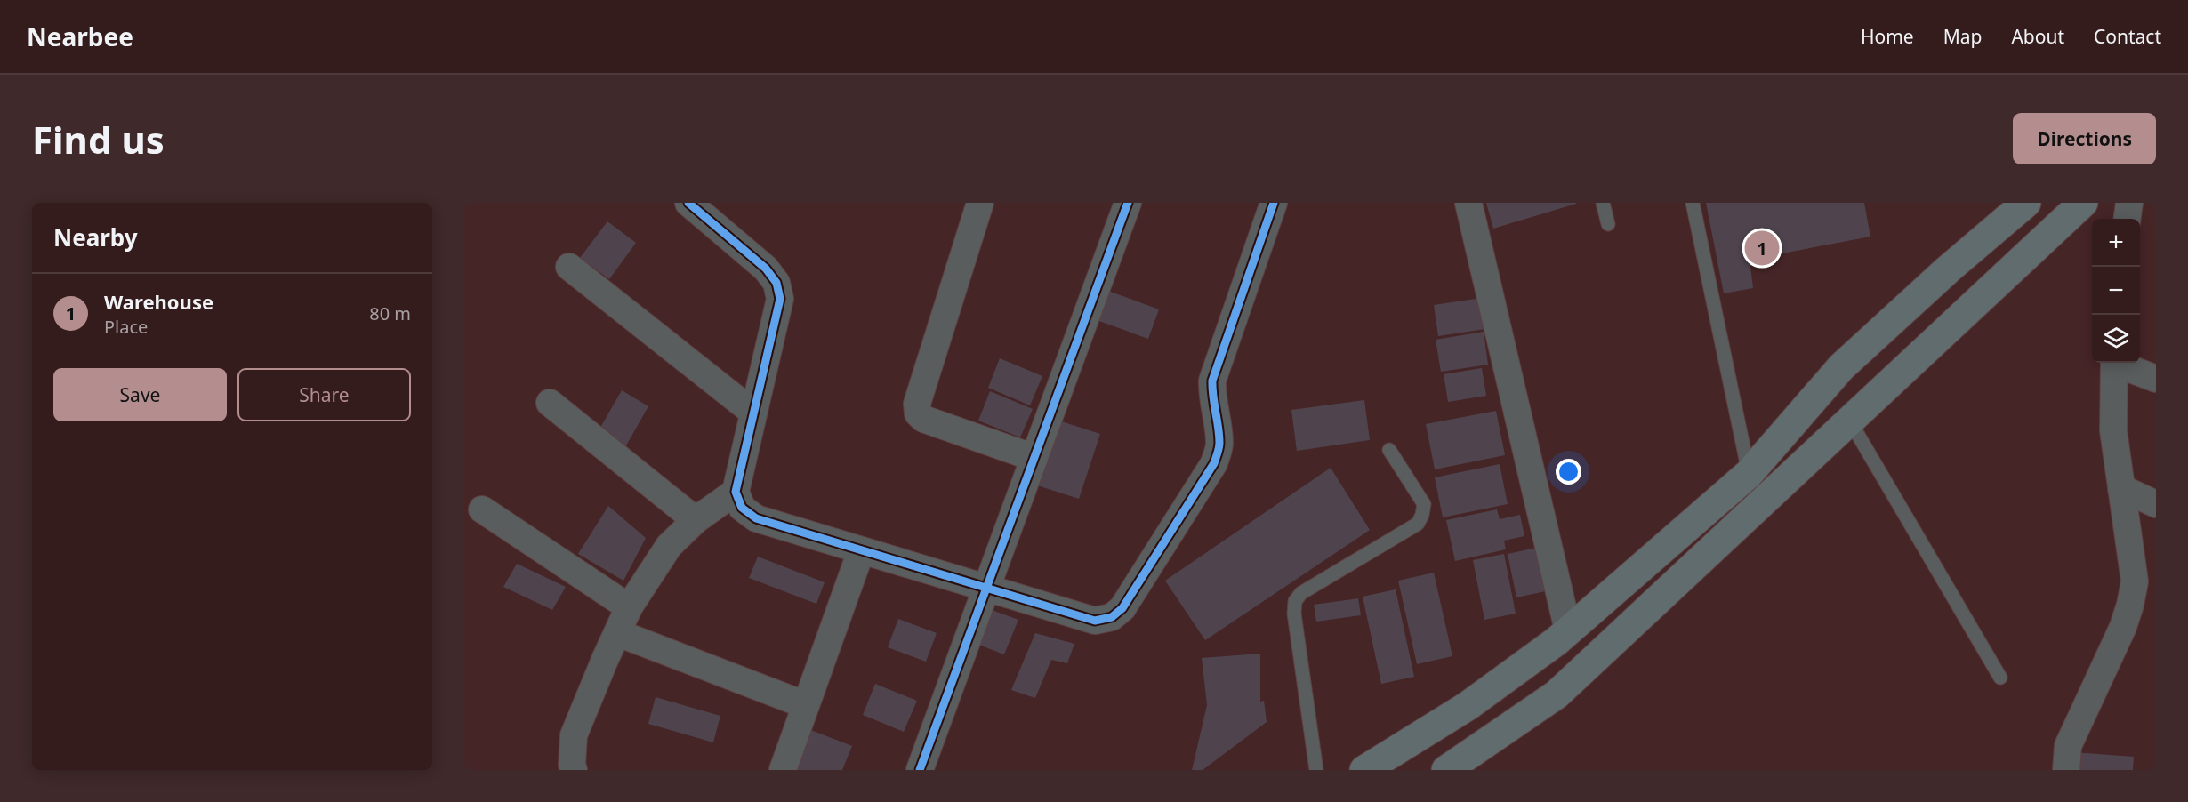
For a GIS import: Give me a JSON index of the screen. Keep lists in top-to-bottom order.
{
  "page": {
    "header": "Nearbee",
    "nav": [
      "Home",
      "Map",
      "About",
      "Contact"
    ],
    "buttons": [
      "Directions",
      ["Save", "Share"]
    ],
    "title": "Find us",
    "heading": "Nearby",
    "map_buttons": ["+", "−"],
    "pins": "1",
    "list": [
      {
        "mark": "1",
        "name": "Warehouse",
        "note": "Place",
        "value": "80 m"
      }
    ]
  }
}
